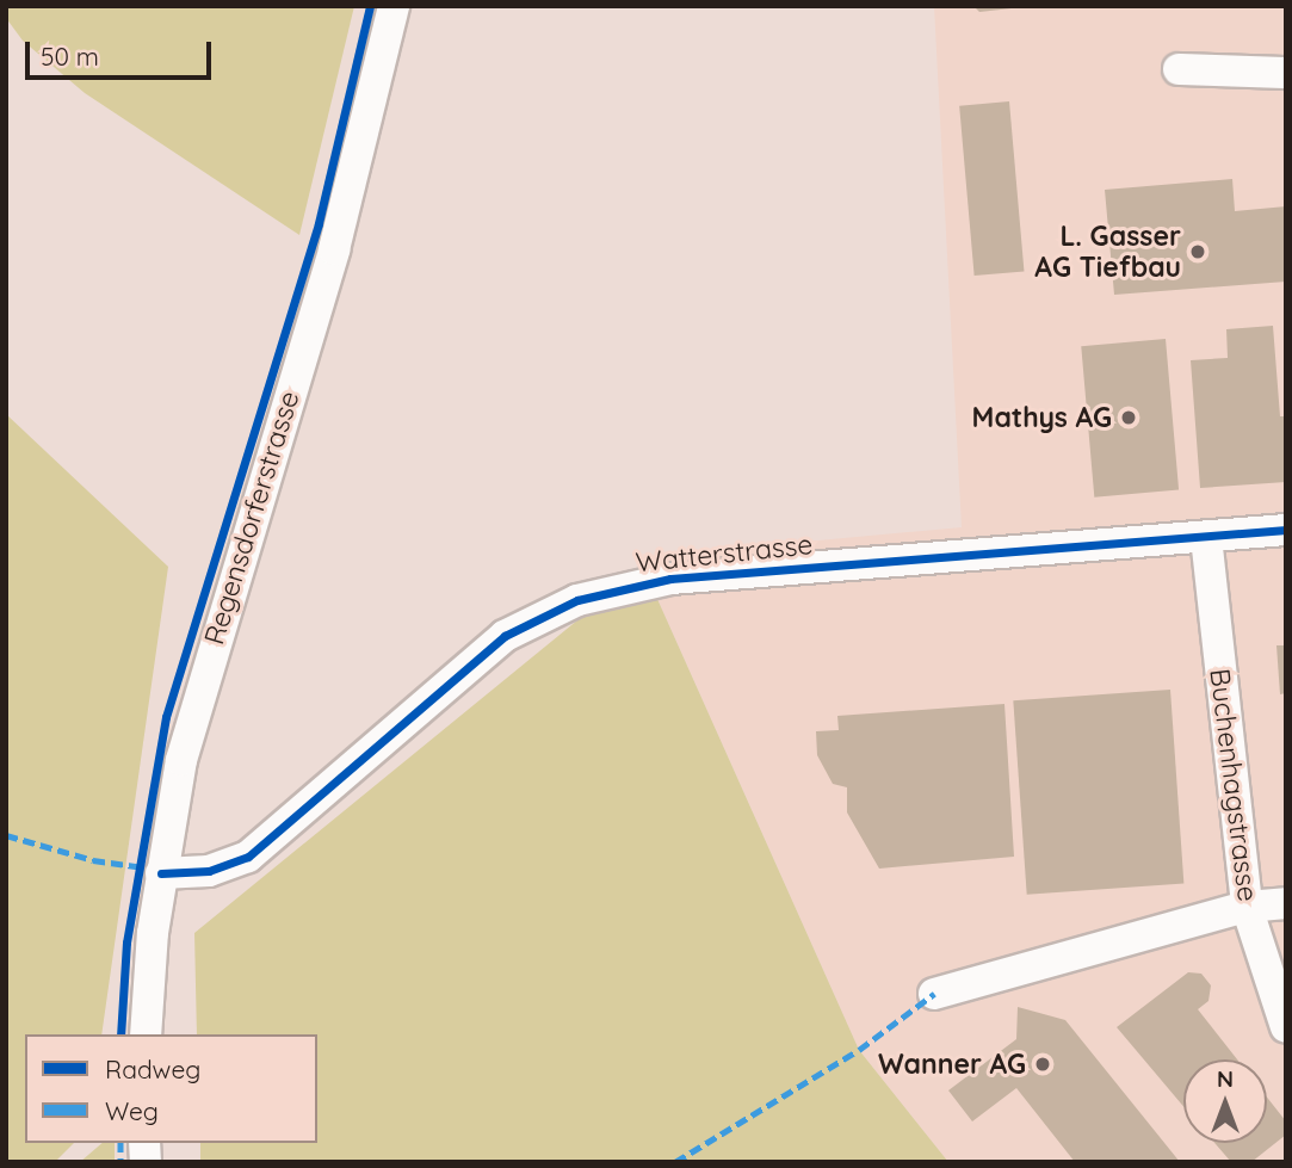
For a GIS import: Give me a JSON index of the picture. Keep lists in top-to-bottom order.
{
  "streets": {
    "street": ["Regensdorferstrasse", "Watterstrasse", "Buchenhagstrasse"]
  },
  "crossings": [
    ["Regensdorferstrasse", "Watterstrasse"],
    ["Watterstrasse", "Buchenhagstrasse"]
  ],
  "places": ["L. Gasser AG Tiefbau", "Mathys AG", "Wanner AG"],
  "legend": ["Radweg", "Weg"],
  "scale_bar": "50 m",
  "north": "top"
}
